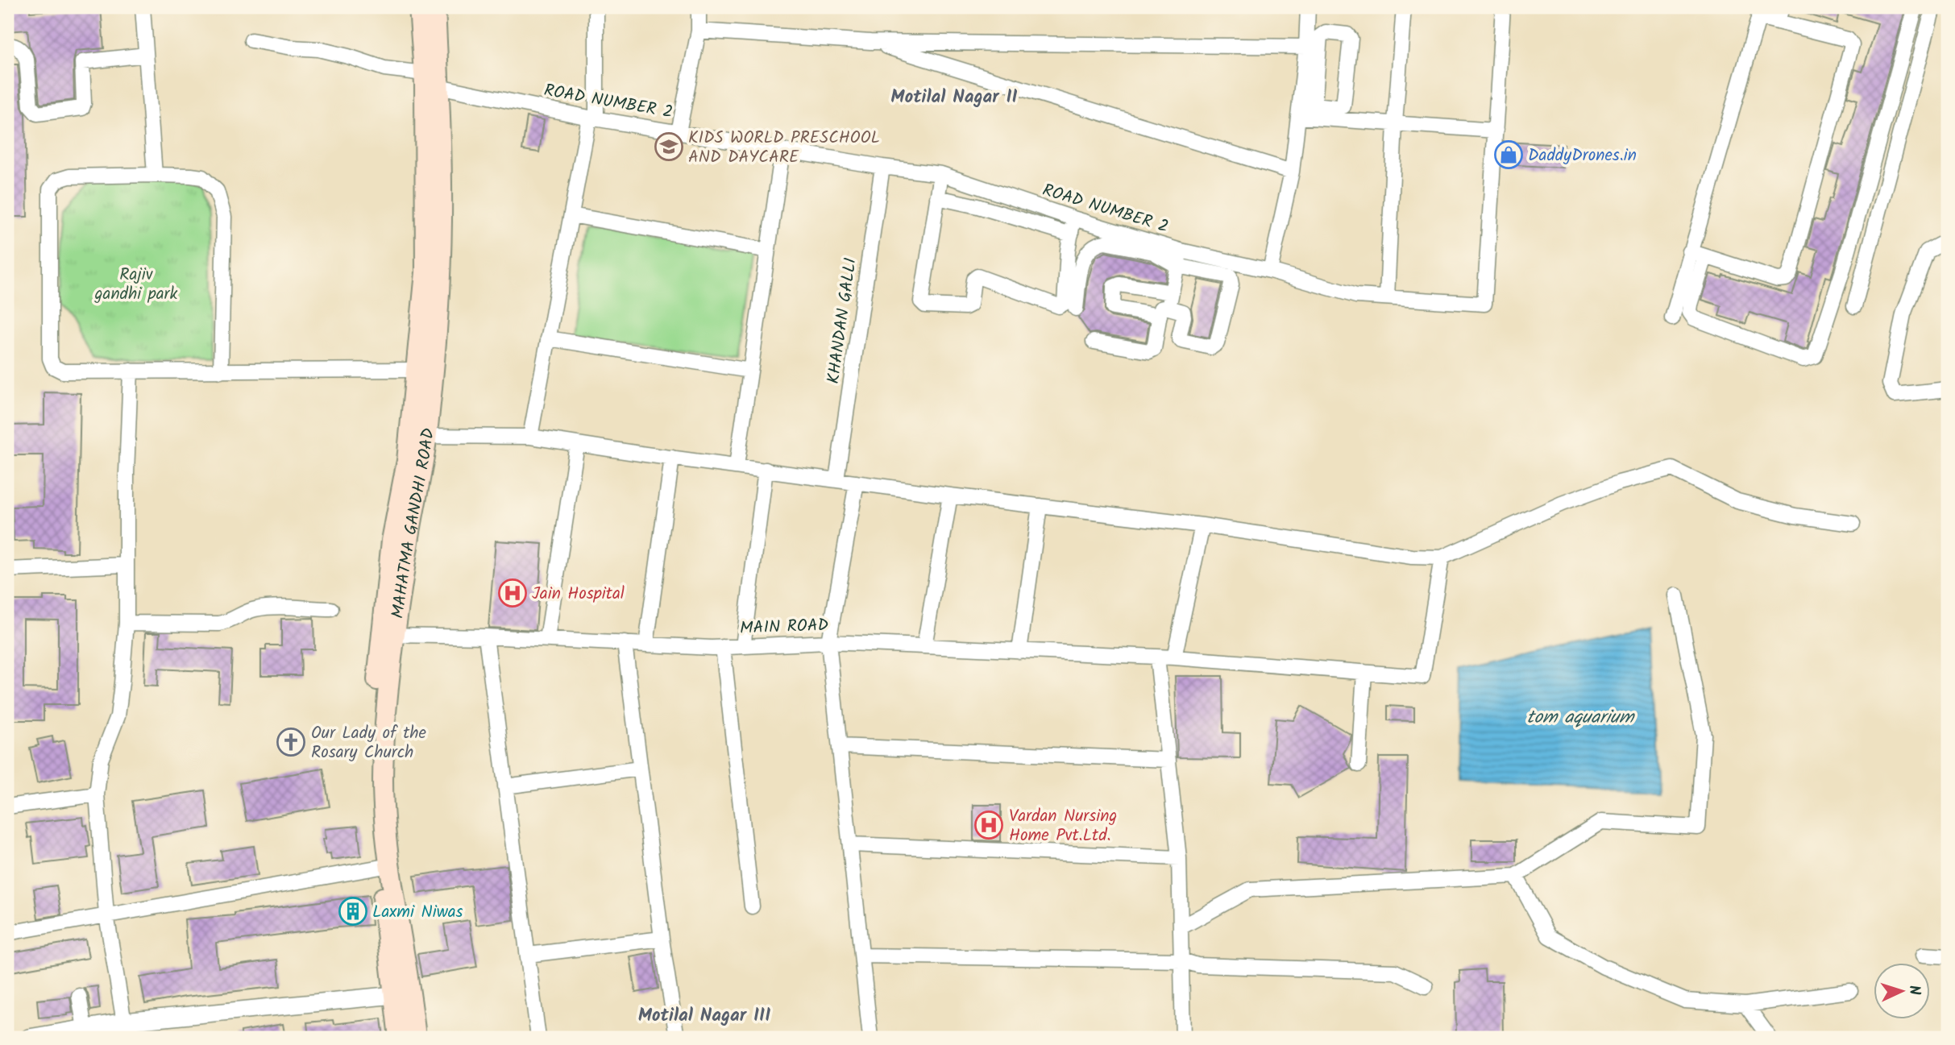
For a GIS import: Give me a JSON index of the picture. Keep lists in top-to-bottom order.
{
  "streets": {
    "main road": ["MAHATMA GANDHI ROAD"],
    "street": ["ROAD NUMBER 2", "KHANDAN GALLI", "MAIN ROAD"]
  },
  "crossings": [
    ["ROAD NUMBER 2", "KHANDAN GALLI"],
    ["ROAD NUMBER 2", "MAHATMA GANDHI ROAD"],
    ["MAHATMA GANDHI ROAD", "MAIN ROAD"]
  ],
  "districts": ["Motilal Nagar II", "Motilal Nagar III"],
  "water": ["tom aquarium"],
  "parks": ["Rajiv gandhi park"],
  "places": {
    "school or university": ["KIDS WORLD PRESCHOOL AND DAYCARE"],
    "shop": ["DaddyDrones.in"],
    "hospital": ["Jain Hospital", "Vardan Nursing Home Pvt.Ltd."],
    "church": ["Our Lady of the Rosary Church"],
    "building": ["Laxmi Niwas"]
  },
  "north": "right"
}
